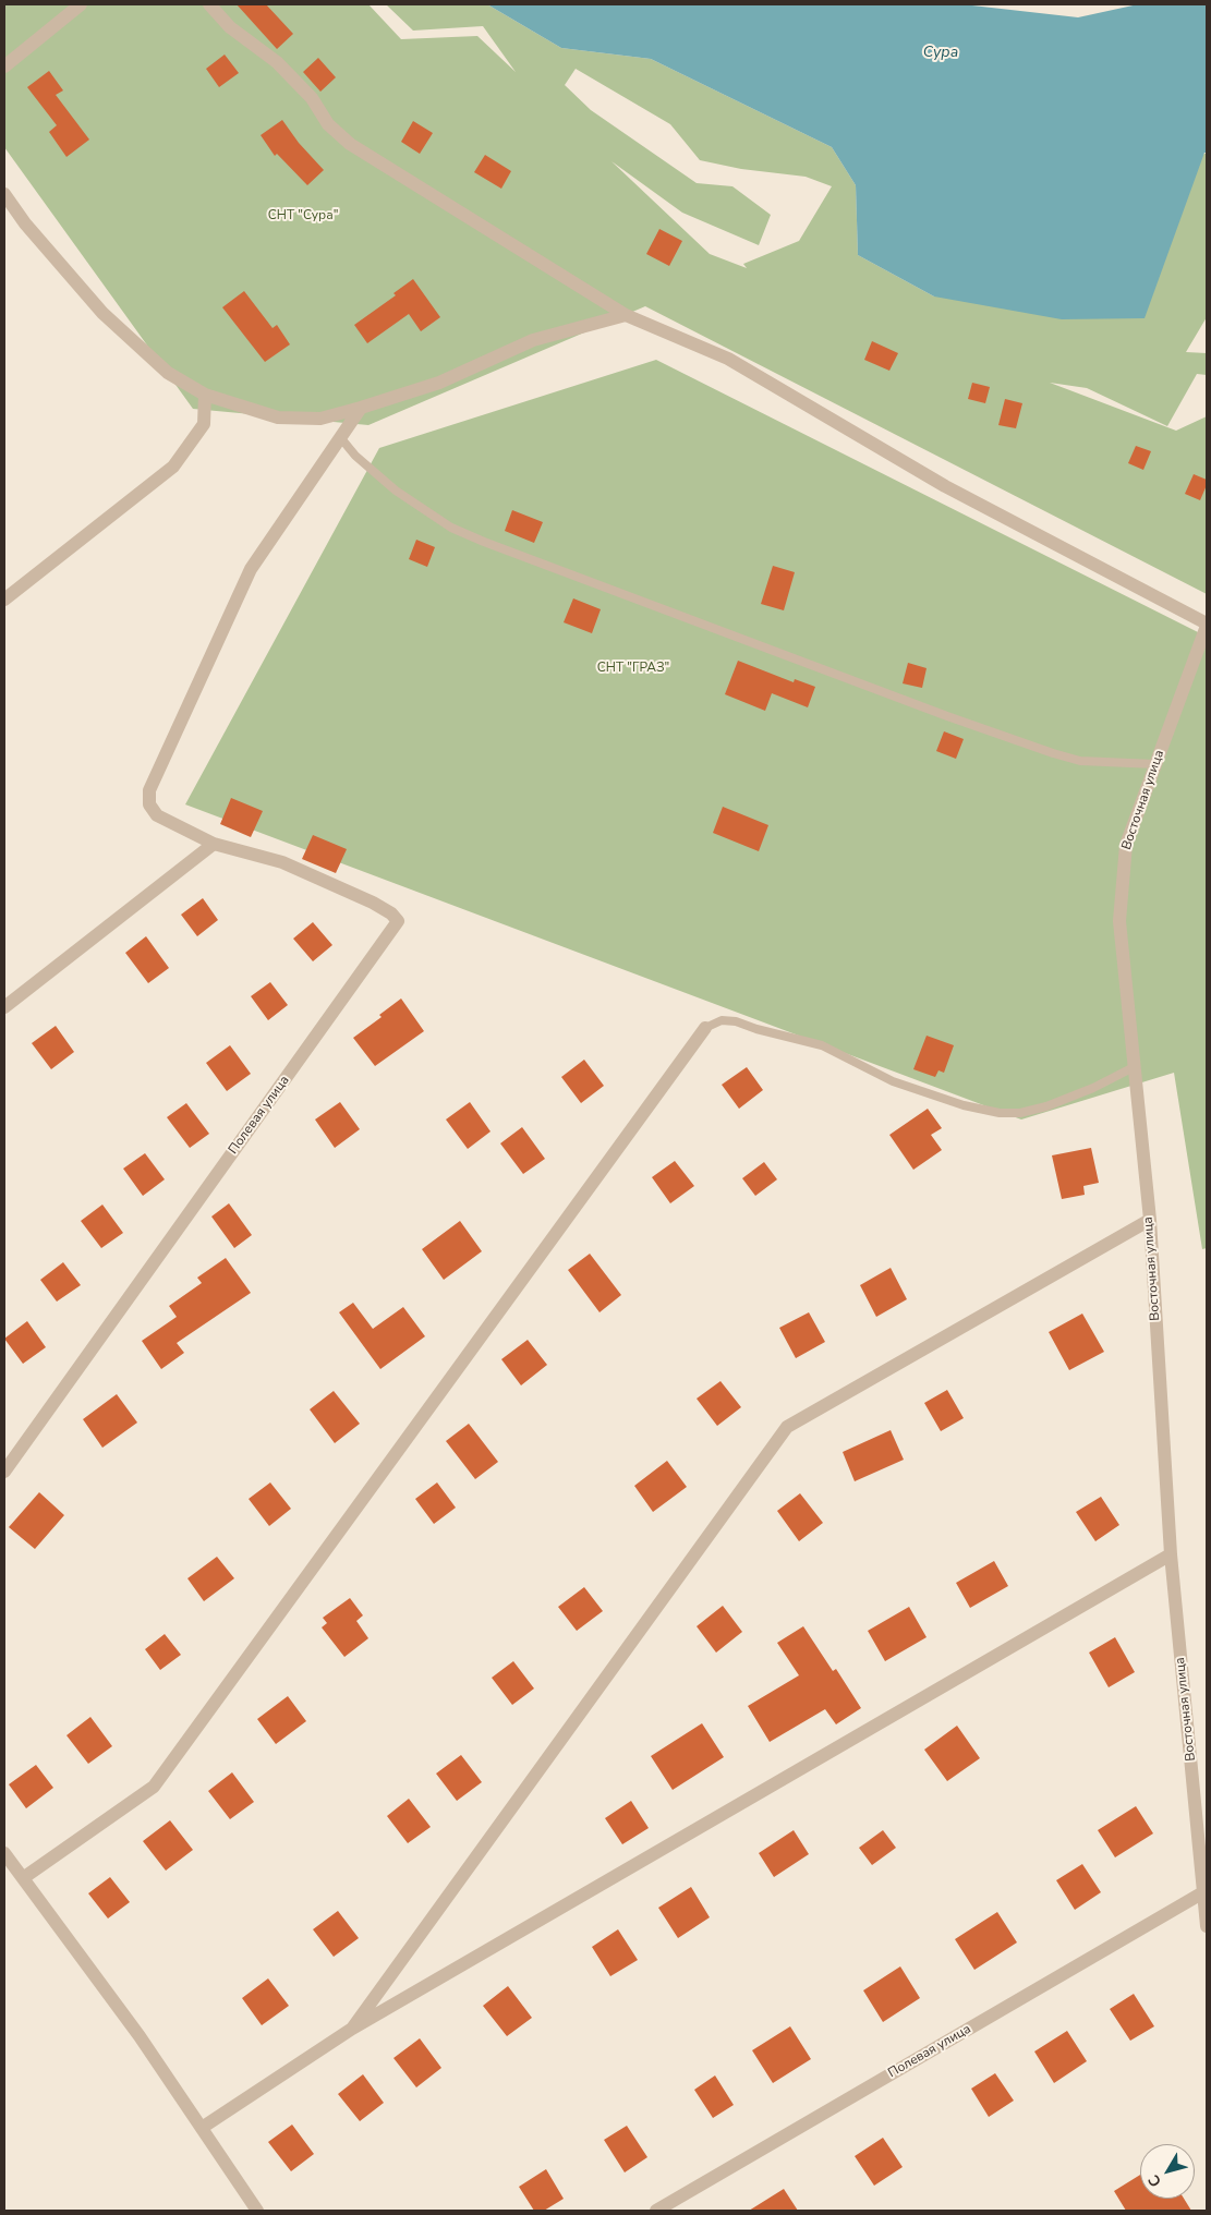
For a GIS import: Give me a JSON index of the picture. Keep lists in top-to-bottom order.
{
  "streets": {
    "street": ["Восточная улица", "Полевая улица"]
  },
  "crossings": [
    ["Восточная улица", "Полевая улица"]
  ],
  "water": ["Сура"],
  "parks": ["СНТ \"Сура\"", "СНТ \"ГРАЗ\""],
  "north": "bottom left"
}
